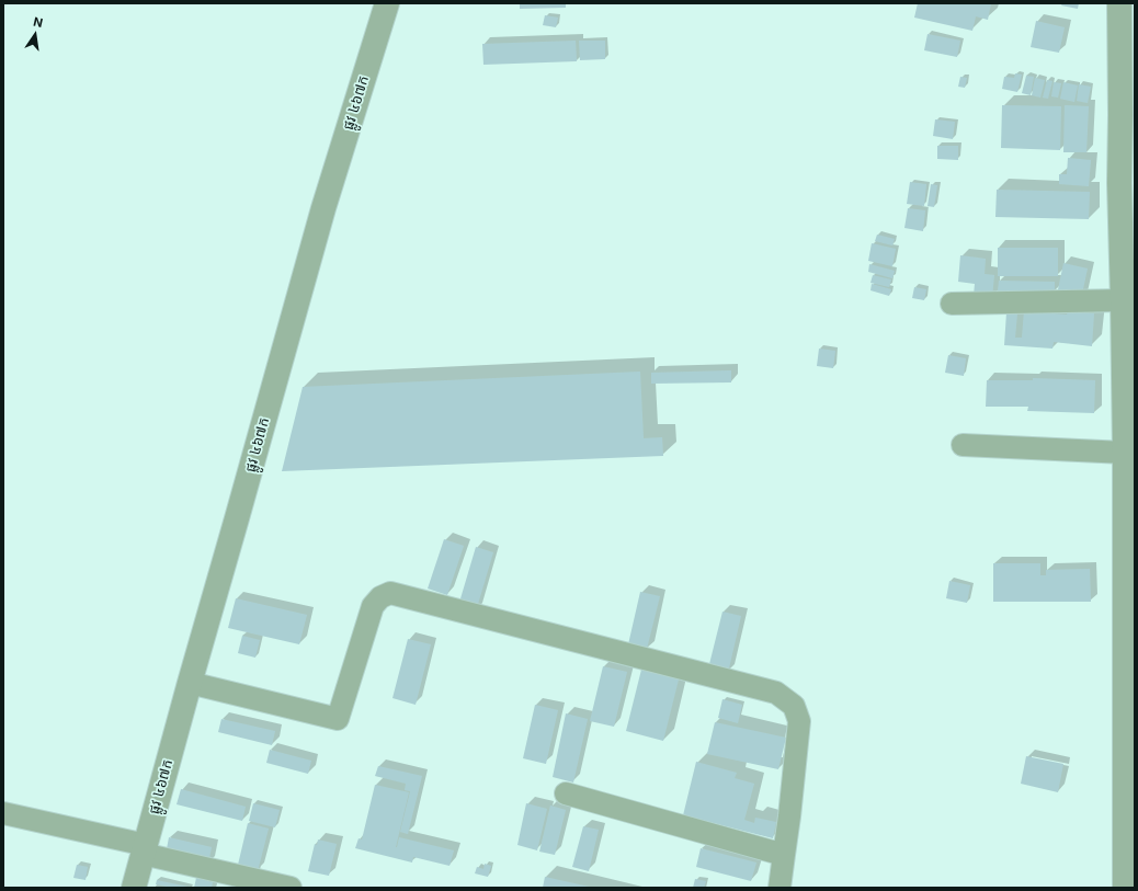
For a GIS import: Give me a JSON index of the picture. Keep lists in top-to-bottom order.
{
  "streets": {
    "street": ["ផ្លូវ ៤៦៧ក"]
  },
  "north": "top"
}
